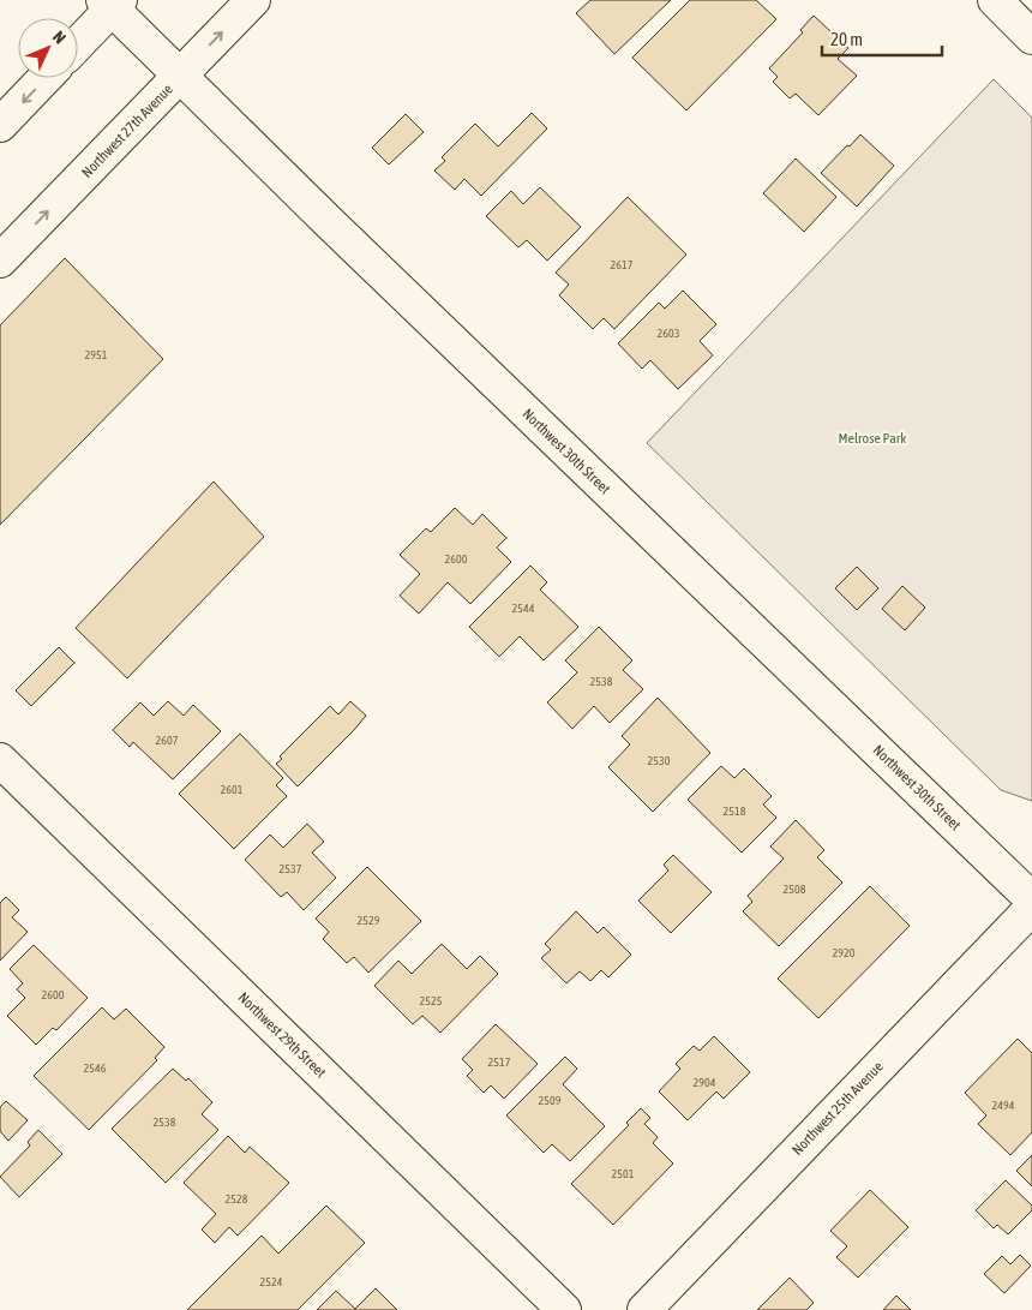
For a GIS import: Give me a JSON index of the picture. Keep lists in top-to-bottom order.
{
  "streets": {
    "main road": [
      "Northwest 27th Avenue",
      "Northwest 30th Street",
      "Northwest 29th Street",
      "Northwest 25th Avenue"
    ]
  },
  "crossings": [
    ["Northwest 27th Avenue", "Northwest 30th Street"]
  ],
  "parks": ["Melrose Park"],
  "house_numbers": [
    "2617",
    "2603",
    "2951",
    "2600",
    "2544",
    "2538",
    "2607",
    "2530",
    "2601",
    "2518",
    "2537",
    "2508",
    "2529",
    "2920",
    "2600",
    "2525",
    "2517",
    "2546",
    "2904",
    "2509",
    "2494",
    "2538",
    "2501",
    "2528",
    "2524"
  ],
  "scale_bar": "20 m",
  "north": "top right"
}
